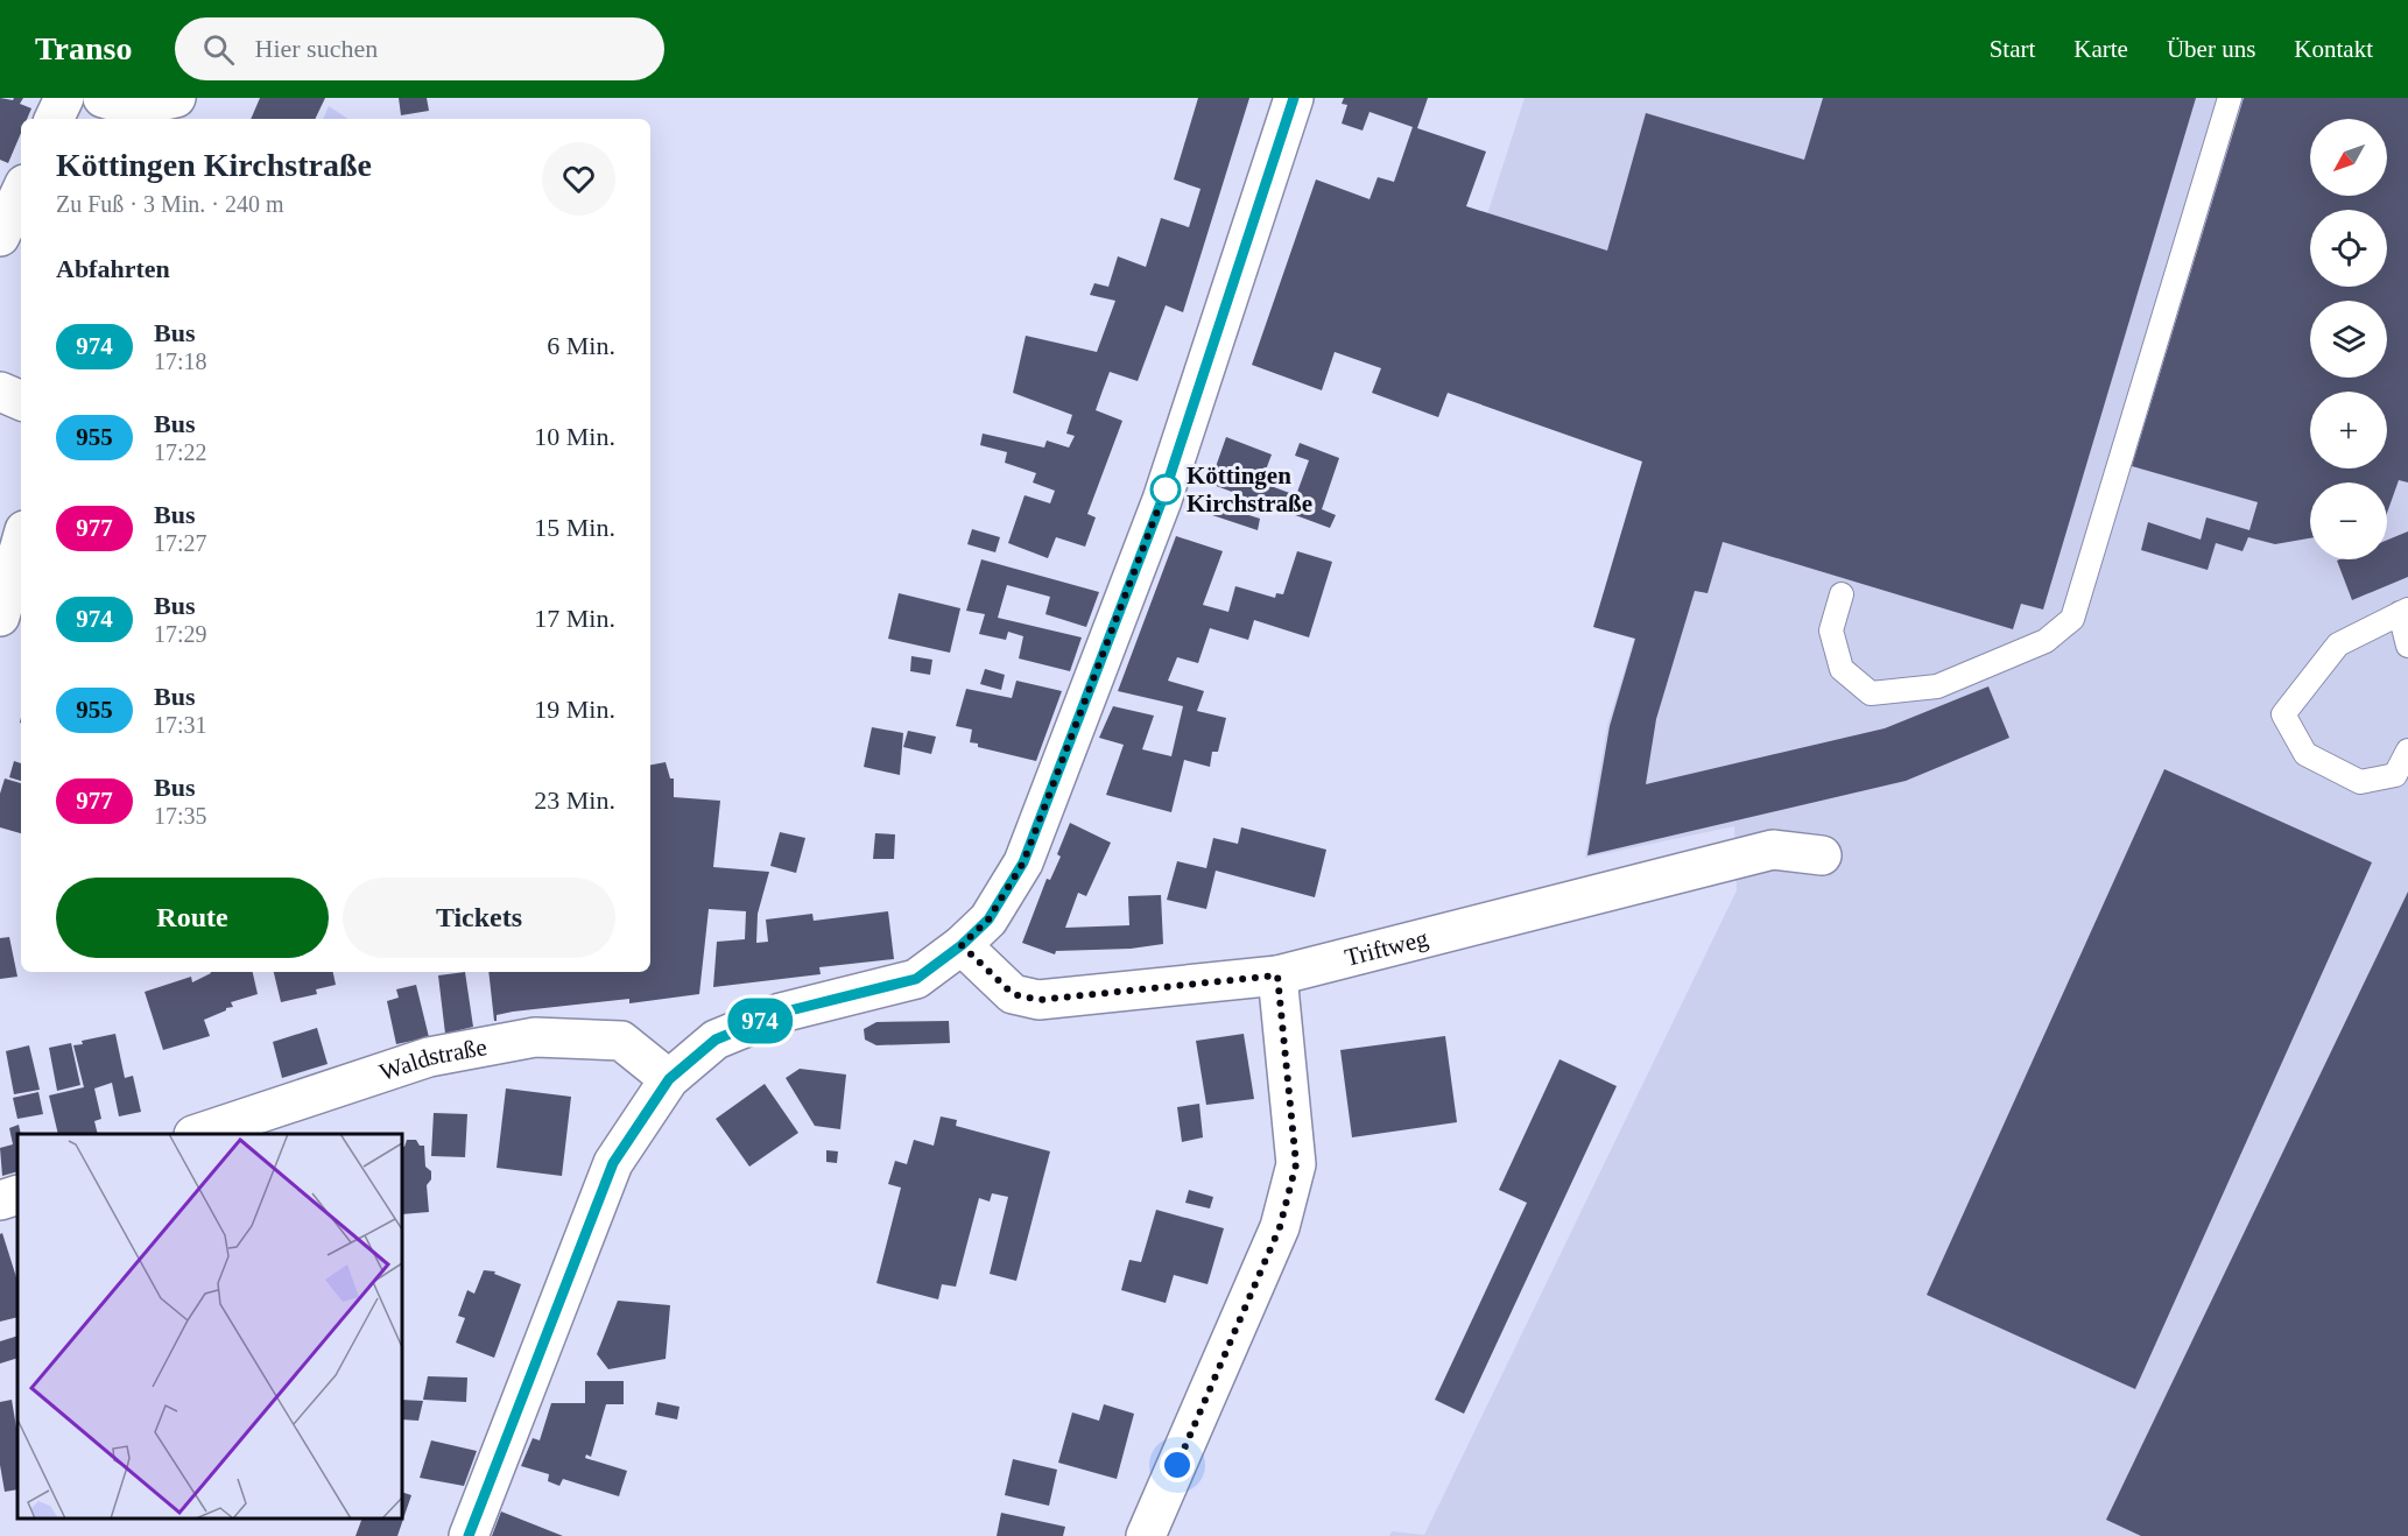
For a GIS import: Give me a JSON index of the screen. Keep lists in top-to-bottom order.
{
  "streets": {
    "street": ["Triftweg", "Waldstraße"]
  },
  "places": ["Köttingen Kirchstraße"],
  "lines": ["bus line 974"],
  "north": "bottom left",
  "page": {
    "header": "Transo",
    "search": "Hier suchen",
    "nav": [
      "Start",
      "Karte",
      "Über uns",
      "Kontakt"
    ],
    "on_map": "974",
    "map_buttons": ["+", "−"],
    "heading": [
      ["Köttingen Kirchstraße", "Zu Fuß · 3 Min. · 240 m"],
      "Abfahrten"
    ],
    "list": [
      {
        "mark": "974",
        "name": "Bus",
        "note": "17:18",
        "value": "6 Min."
      },
      {
        "mark": "955",
        "name": "Bus",
        "note": "17:22",
        "value": "10 Min."
      },
      {
        "mark": "977",
        "name": "Bus",
        "note": "17:27",
        "value": "15 Min."
      },
      {
        "mark": "974",
        "name": "Bus",
        "note": "17:29",
        "value": "17 Min."
      },
      {
        "mark": "955",
        "name": "Bus",
        "note": "17:31",
        "value": "19 Min."
      },
      {
        "mark": "977",
        "name": "Bus",
        "note": "17:35",
        "value": "23 Min."
      }
    ],
    "buttons": ["Route", "Tickets"]
  }
}
